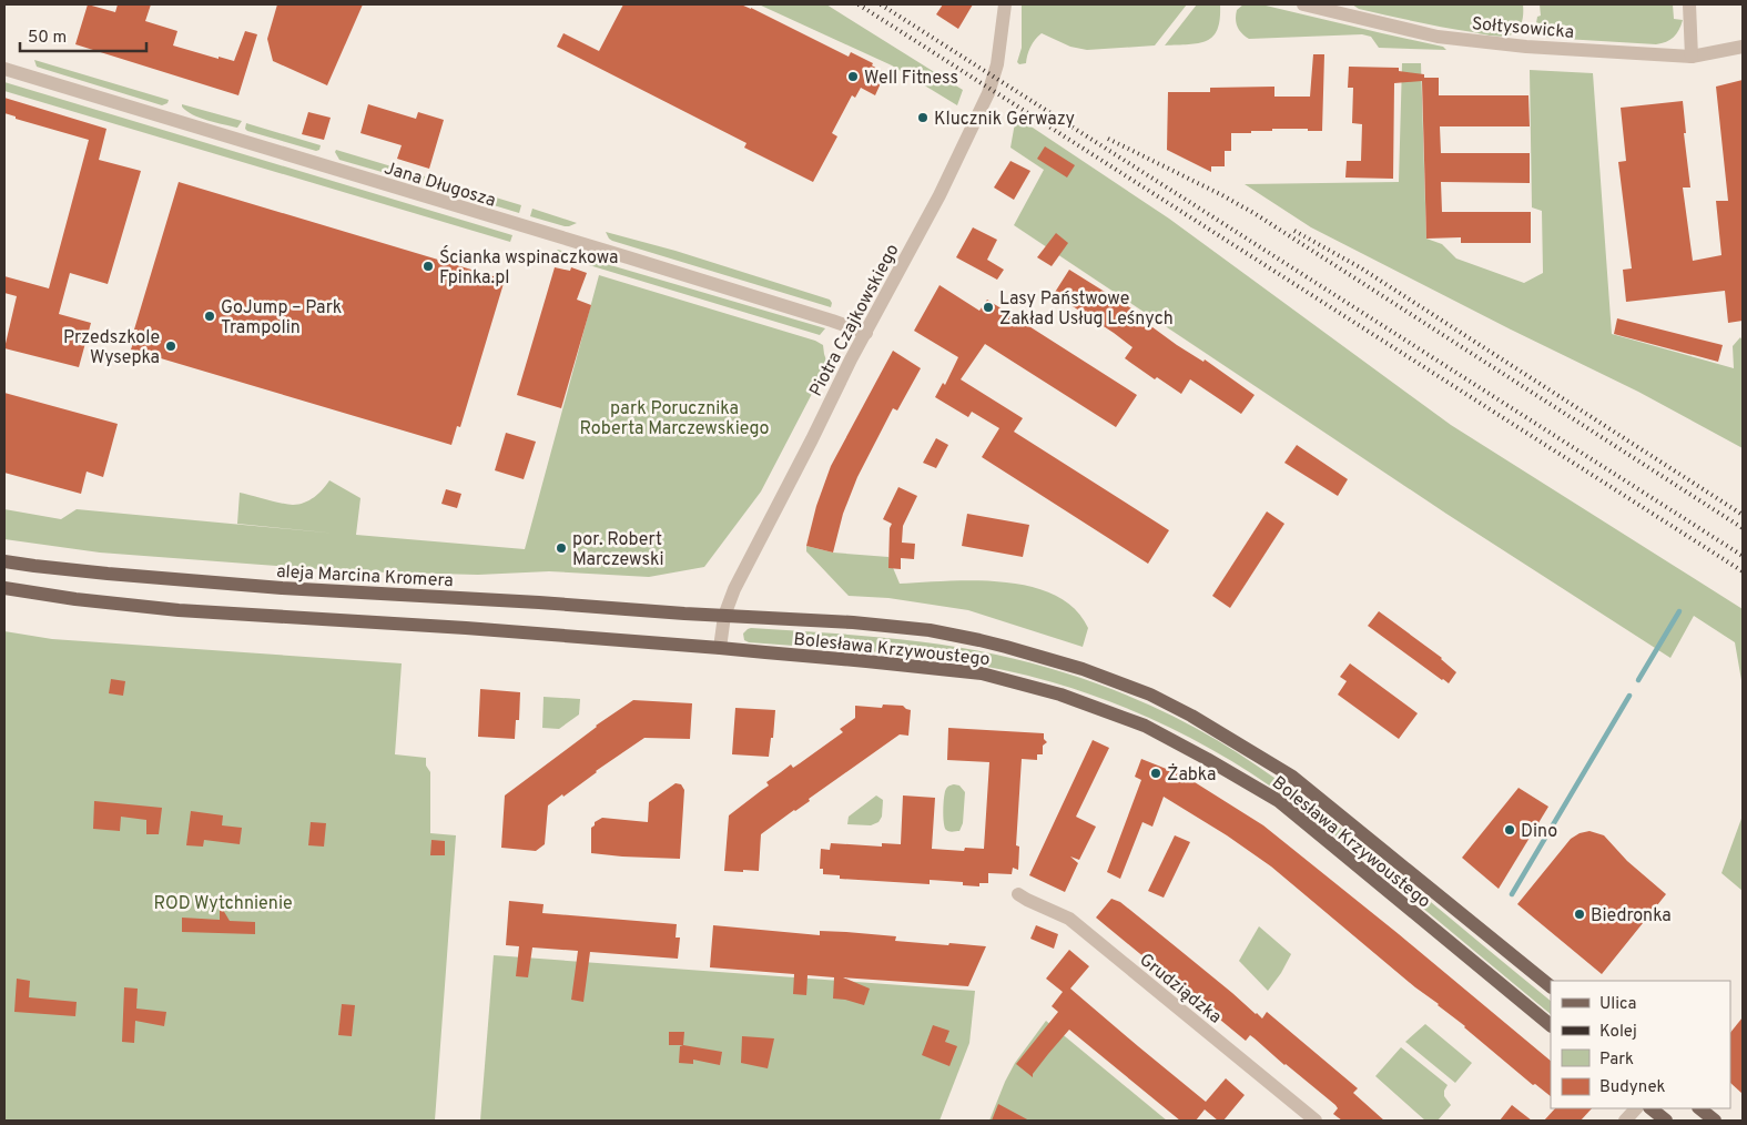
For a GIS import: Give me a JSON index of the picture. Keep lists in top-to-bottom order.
{
  "streets": {
    "main road": ["aleja Marcina Kromera", "Bolesława Krzywoustego"],
    "street": [
      "Sołtysowicka",
      "Jana Długosza",
      "Piotra Czajkowskiego",
      "Grudziądzka"
    ]
  },
  "crossings": [
    ["Jana Długosza", "Piotra Czajkowskiego"],
    ["Piotra Czajkowskiego", "aleja Marcina Kromera"],
    ["Piotra Czajkowskiego", "Bolesława Krzywoustego"],
    ["aleja Marcina Kromera", "Bolesława Krzywoustego"]
  ],
  "parks": ["park Porucznika Roberta Marczewskiego", "ROD Wytchnienie"],
  "places": [
    "Well Fitness",
    "Klucznik Gerwazy",
    "Ścianka wspinaczkowa Fpinka.pl",
    "Lasy Państwowe Zakład Usług Leśnych",
    "GoJump – Park Trampolin",
    "Przedszkole Wysepka",
    "por. Robert Marczewski",
    "Żabka",
    "Dino",
    "Biedronka"
  ],
  "legend": [
    "Ulica",
    "Kolej",
    "Park",
    "Budynek"
  ],
  "scale_bar": "50 m"
}
